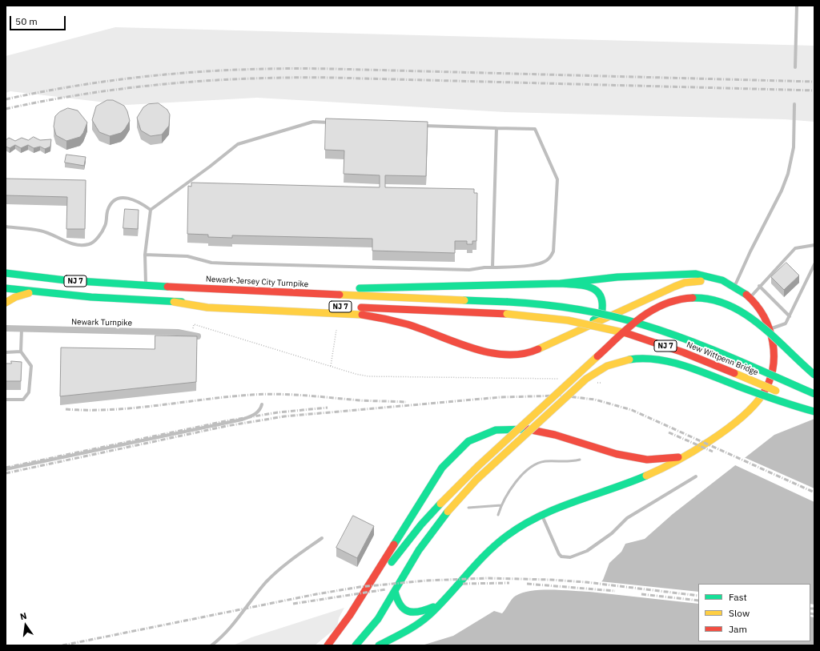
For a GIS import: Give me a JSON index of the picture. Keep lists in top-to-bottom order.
{
  "streets": {
    "highway": ["NJ 7", "Newark-Jersey City Turnpike", "New Wittpenn Bridge"],
    "street": ["Newark Turnpike"]
  },
  "crossings": [
    ["NJ 7", "New Wittpenn Bridge"],
    ["Newark-Jersey City Turnpike", "New Wittpenn Bridge"]
  ],
  "legend": ["Fast", "Slow", "Jam"],
  "scale_bar": "50 m",
  "north": "top"
}
